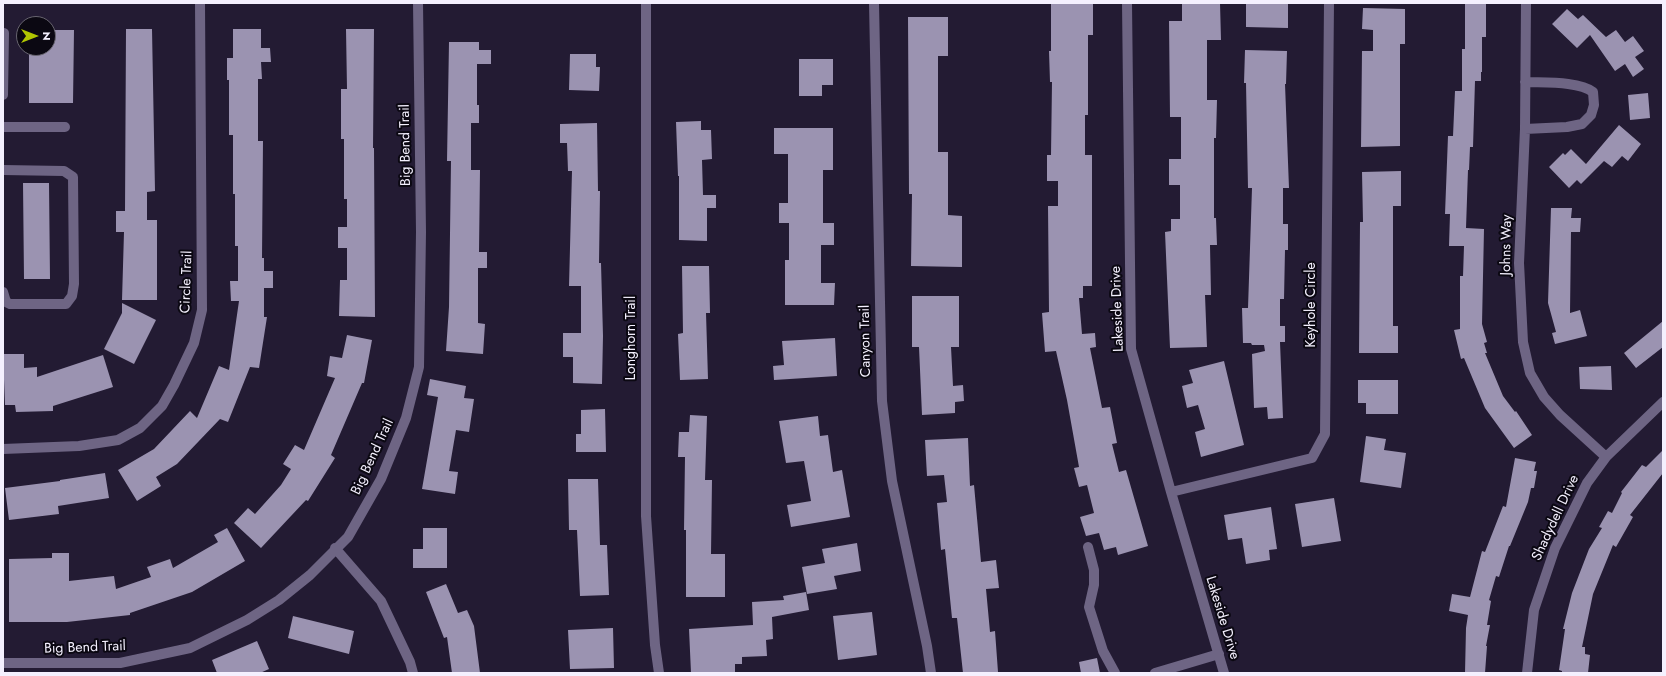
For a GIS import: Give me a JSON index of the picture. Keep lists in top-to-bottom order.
{
  "streets": {
    "street": [
      "Big Bend Trail",
      "Johns Way",
      "Circle Trail",
      "Keyhole Circle",
      "Lakeside Drive",
      "Longhorn Trail",
      "Canyon Trail",
      "Shadydell Drive"
    ]
  },
  "crossings": [
    ["Johns Way", "Shadydell Drive"],
    ["Keyhole Circle", "Lakeside Drive"]
  ],
  "north": "right"
}
